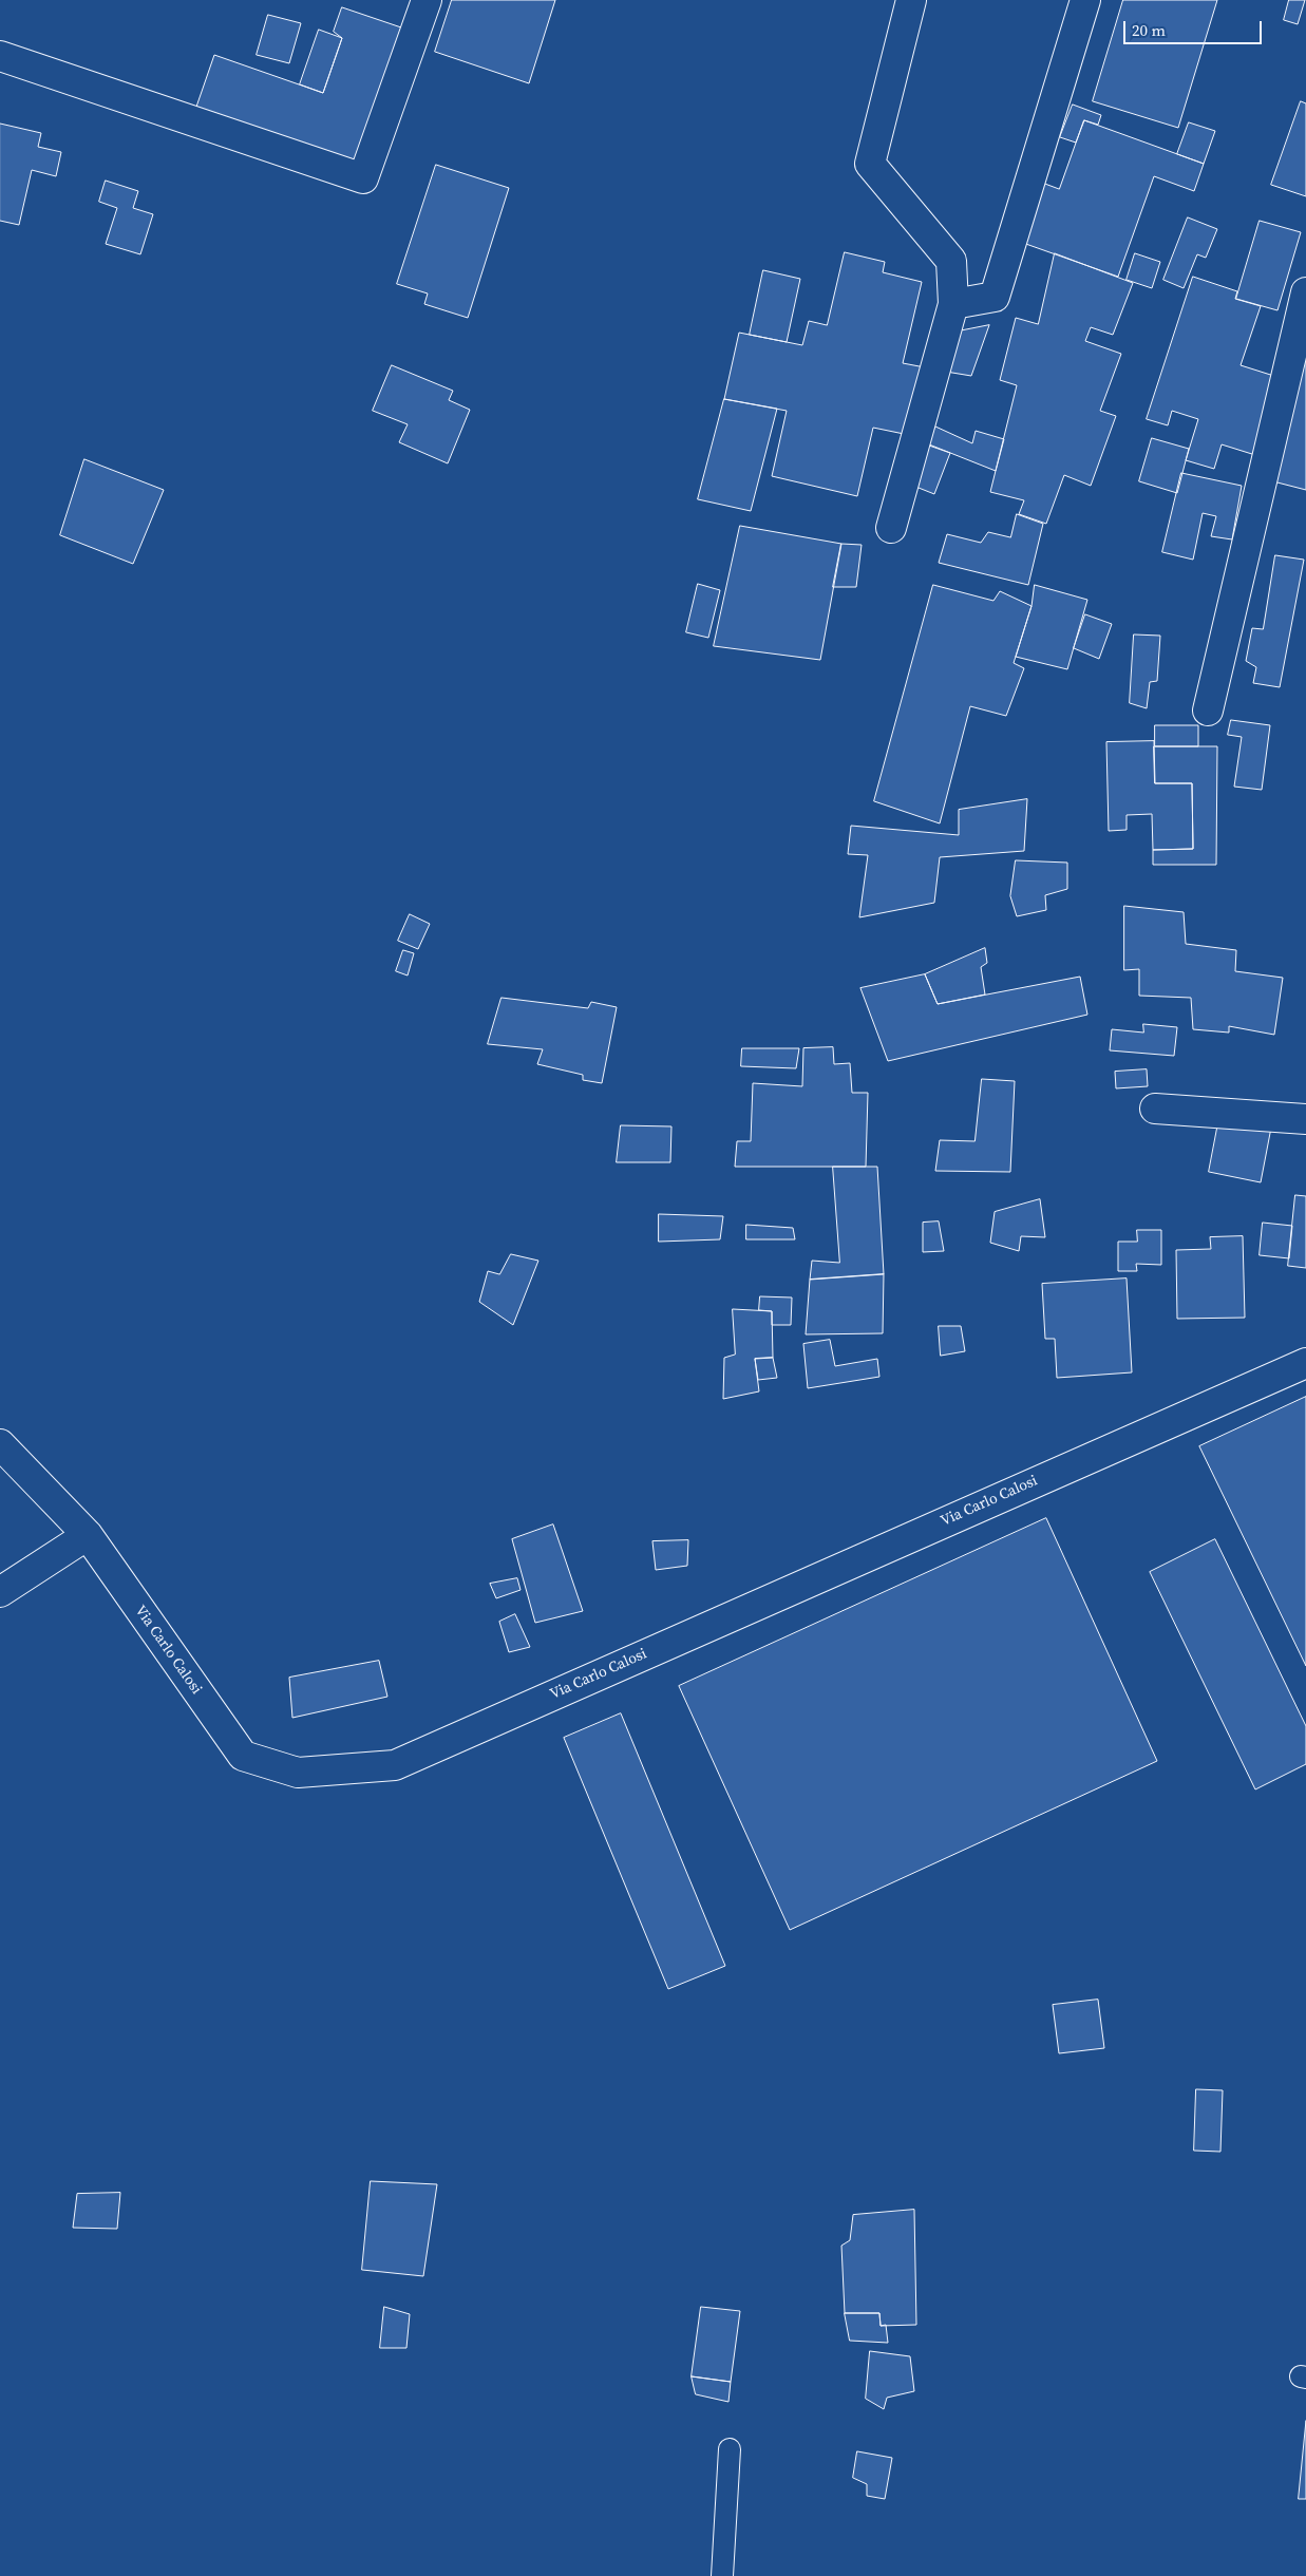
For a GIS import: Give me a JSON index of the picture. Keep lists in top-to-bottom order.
{
  "streets": {
    "street": ["Via Carlo Calosi"]
  },
  "scale_bar": "20 m"
}
